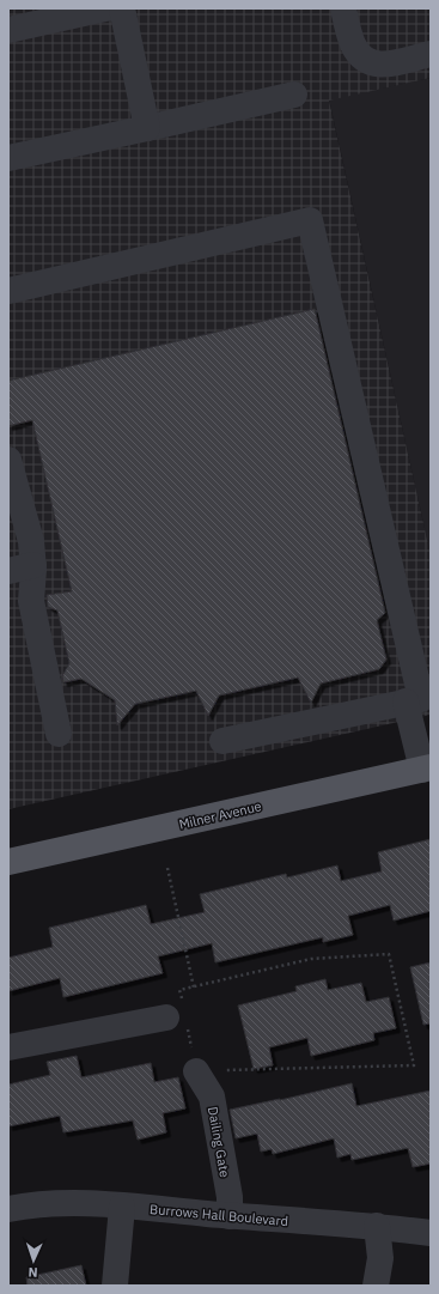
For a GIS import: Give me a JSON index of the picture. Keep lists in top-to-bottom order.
{
  "streets": {
    "main road": ["Milner Avenue"],
    "street": ["Dailing Gate", "Burrows Hall Boulevard"]
  },
  "crossings": [
    ["Dailing Gate", "Burrows Hall Boulevard"]
  ],
  "north": "bottom"
}
